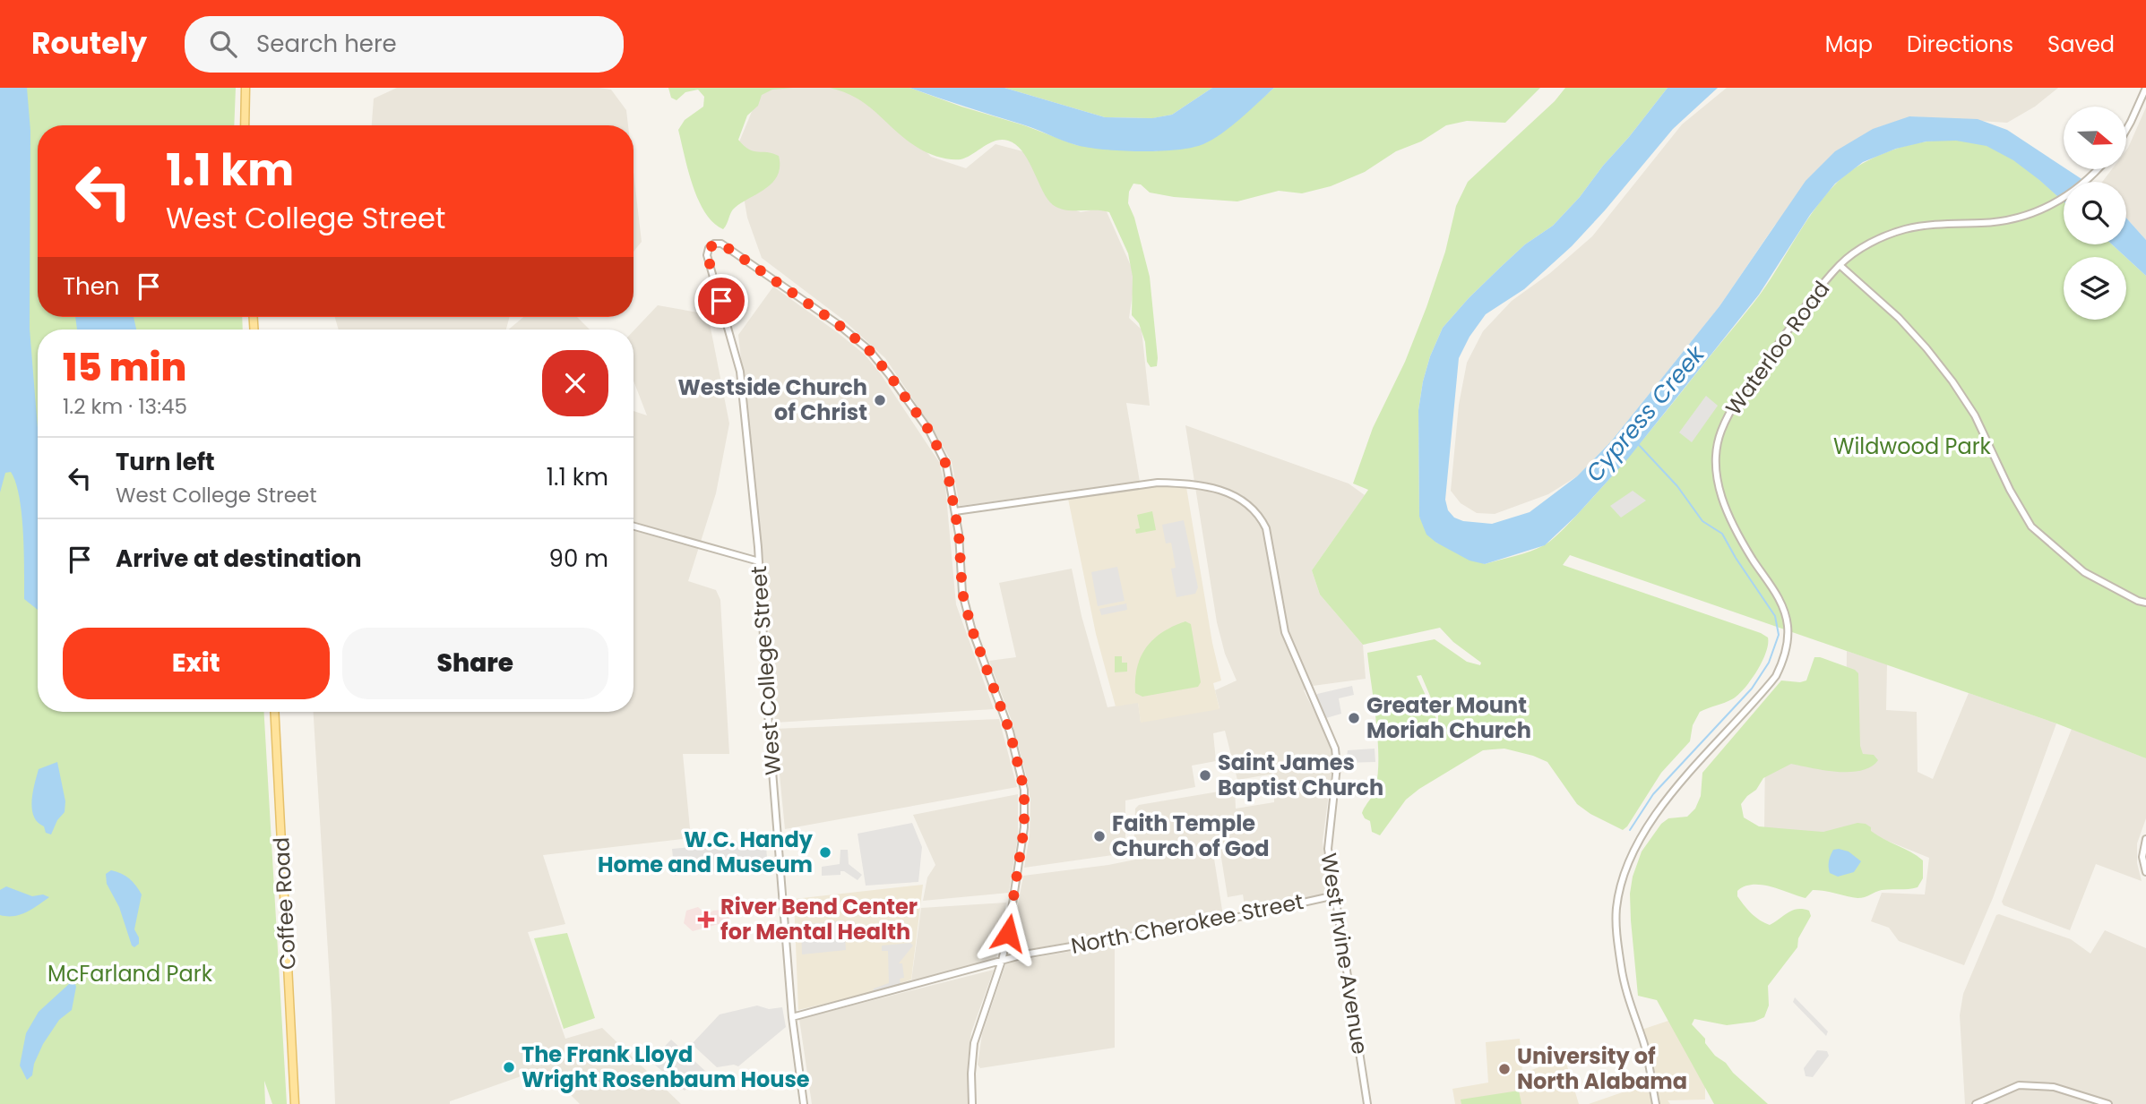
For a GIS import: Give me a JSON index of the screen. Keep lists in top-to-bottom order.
{
  "streets": {
    "main road": ["Coffee Road"],
    "street": [
      "Waterloo Road",
      "West College Street",
      "North Cherokee Street",
      "West Irvine Avenue"
    ]
  },
  "crossings": [
    ["West College Street", "North Cherokee Street"],
    ["West College Street", "West Irvine Avenue"],
    ["North Cherokee Street", "West Irvine Avenue"]
  ],
  "water": ["Cypress Creek"],
  "parks": ["Wildwood Park", "McFarland Park"],
  "places": {
    "other": [
      "Westside Church of Christ",
      "Greater Mount Moriah Church",
      "Saint James Baptist Church",
      "Faith Temple Church of God",
      "W.C. Handy Home and Museum",
      "The Frank Lloyd Wright Rosenbaum House",
      "University of North Alabama"
    ],
    "health": ["River Bend Center for Mental Health"]
  },
  "north": "right",
  "page": {
    "header": "Routely",
    "search": "Search here",
    "nav": ["Map", "Directions", "Saved"],
    "turn": ["1.1 km", "West College Street"],
    "then": "Then",
    "heading": ["15 min", "1.2 km · 13:45"],
    "list": [
      {
        "name": "Turn left",
        "note": "West College Street",
        "value": "1.1 km"
      },
      {
        "name": "Arrive at destination",
        "value": "90 m"
      }
    ],
    "buttons": ["Exit", "Share"]
  }
}
